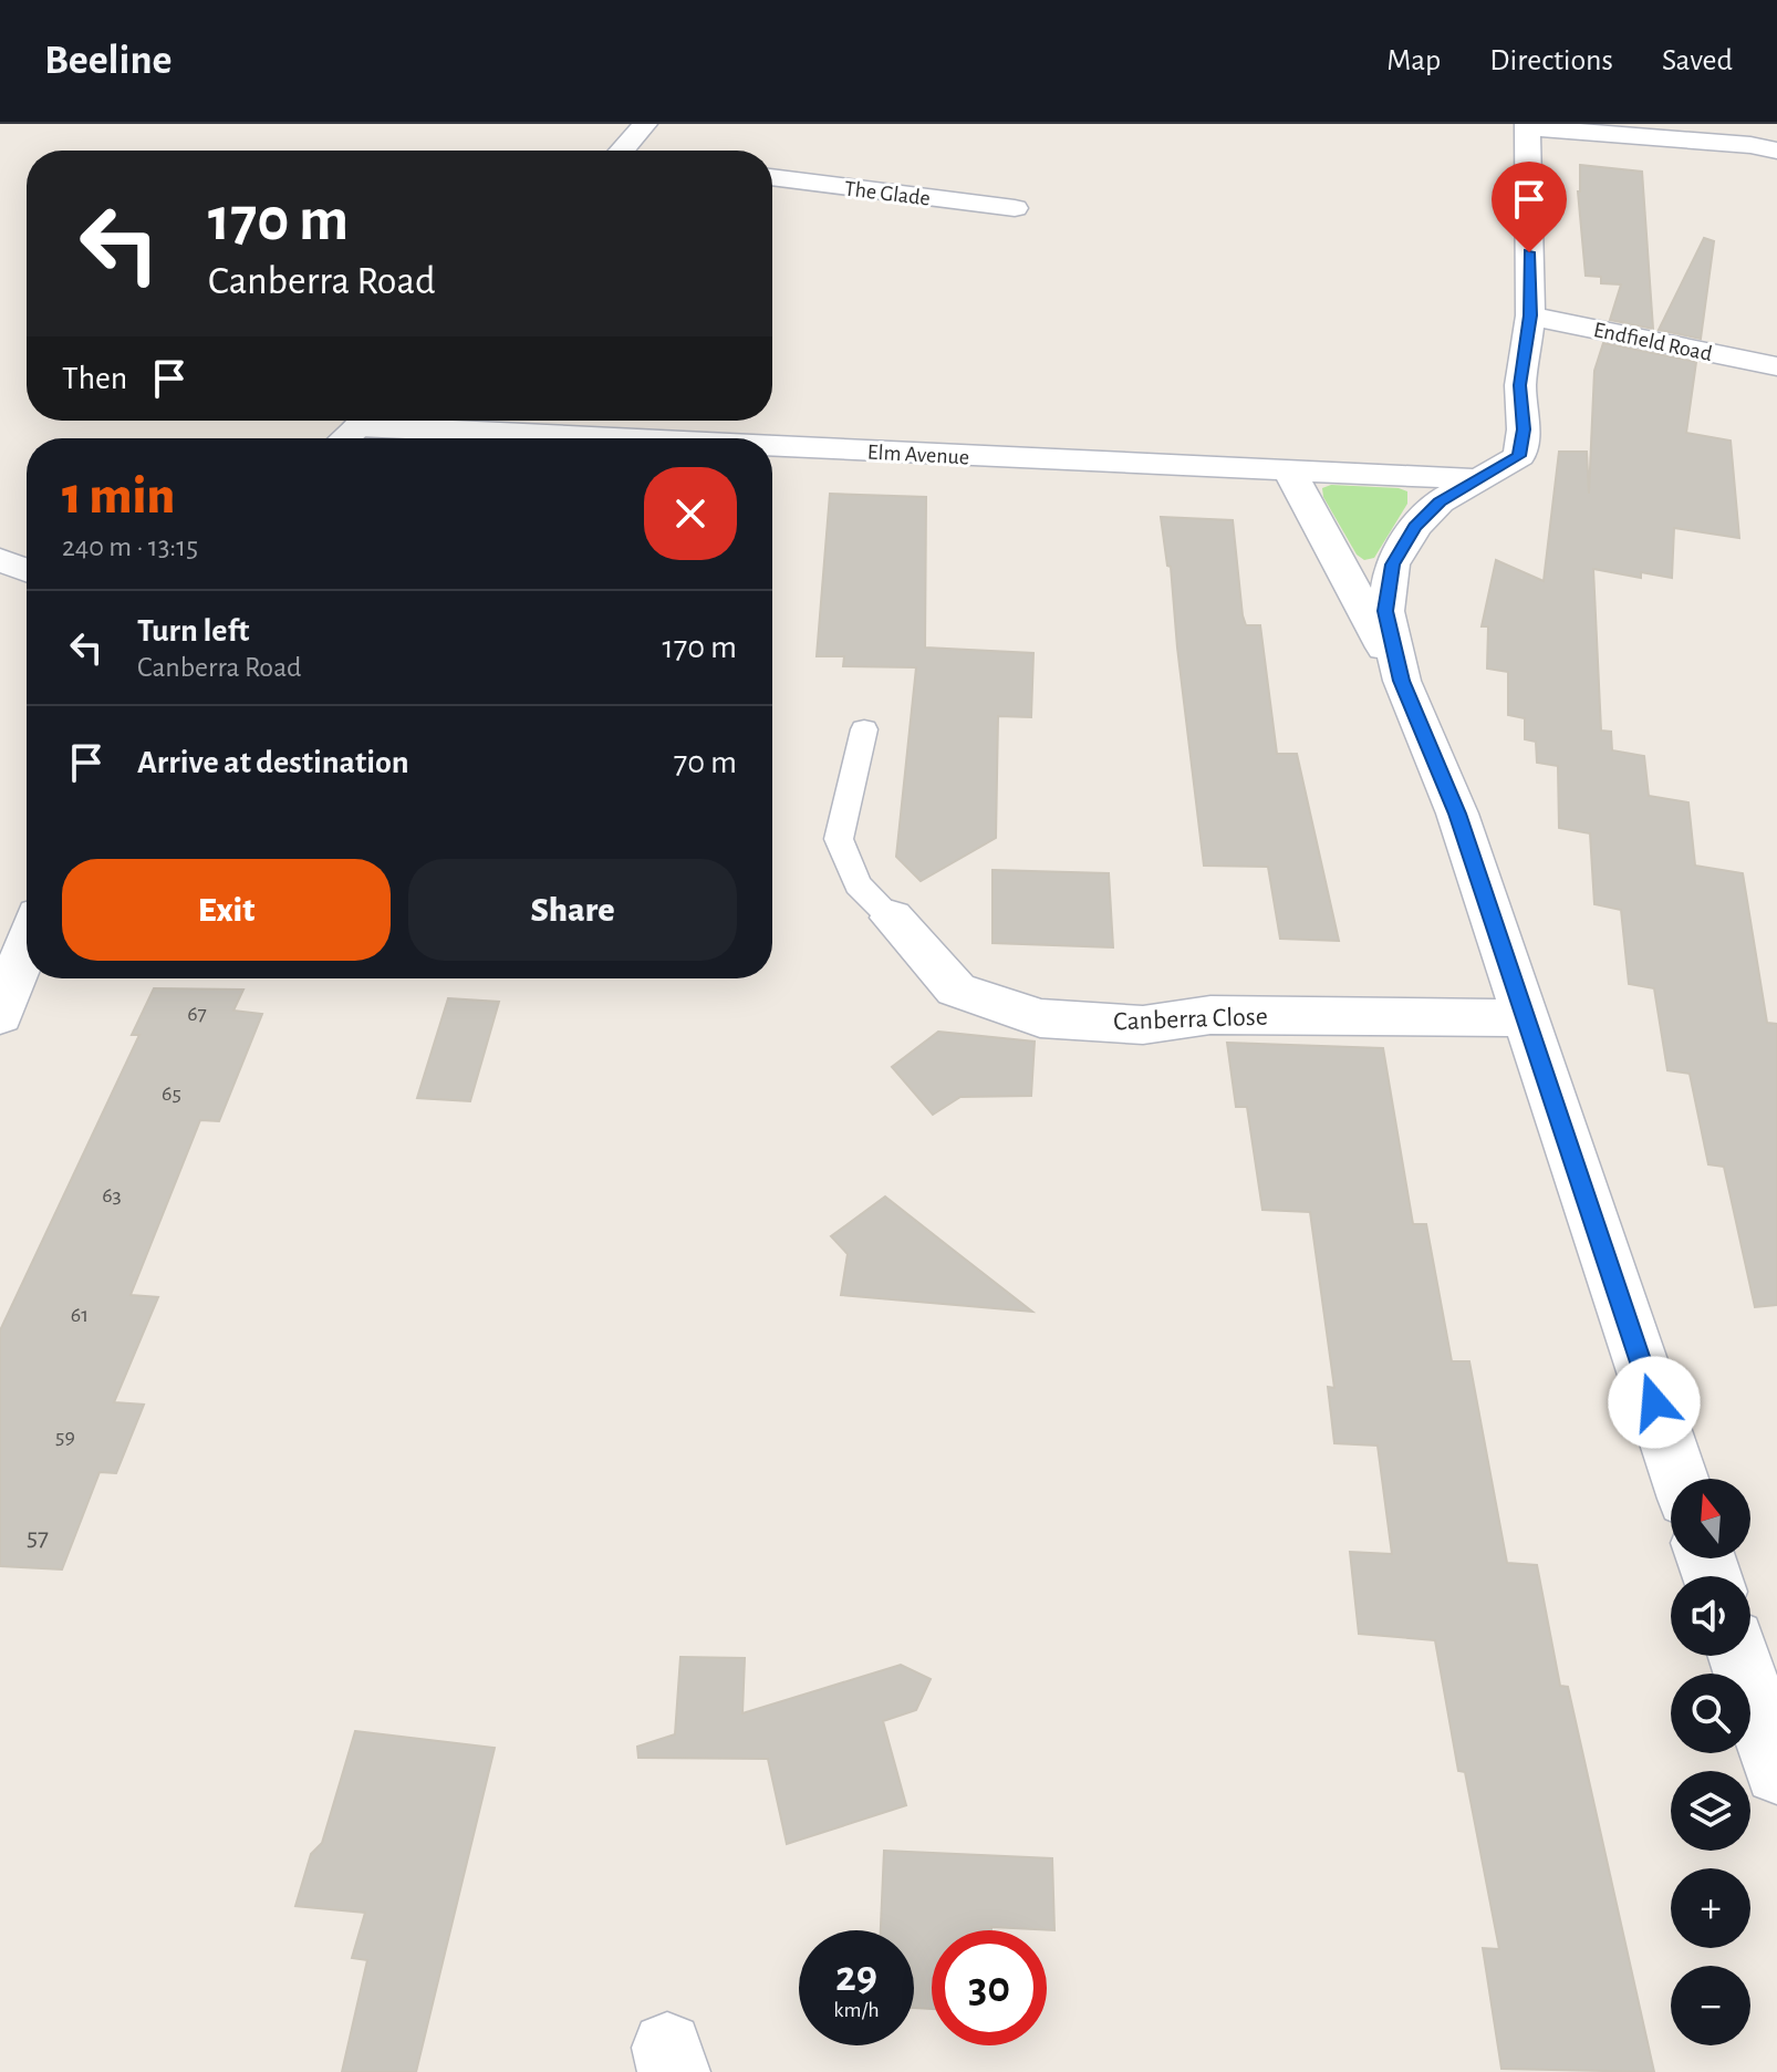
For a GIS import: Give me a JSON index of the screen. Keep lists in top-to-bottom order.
{
  "streets": {
    "street": [
      "The Glade",
      "Endfield Road",
      "Elm Avenue",
      "Canberra Close"
    ]
  },
  "house_numbers": [
    "67",
    "65",
    "63",
    "61",
    "59",
    "57"
  ],
  "north": "top",
  "page": {
    "header": "Beeline",
    "nav": ["Map", "Directions", "Saved"],
    "turn": ["170 m", "Canberra Road"],
    "then": "Then",
    "heading": ["1 min", "240 m · 13:15"],
    "list": [
      {
        "name": "Turn left",
        "note": "Canberra Road",
        "value": "170 m"
      },
      {
        "name": "Arrive at destination",
        "value": "70 m"
      }
    ],
    "buttons": ["Exit", "Share"],
    "map_buttons": ["+", "−"],
    "speed": "29 km/h",
    "limit": "30"
  }
}
